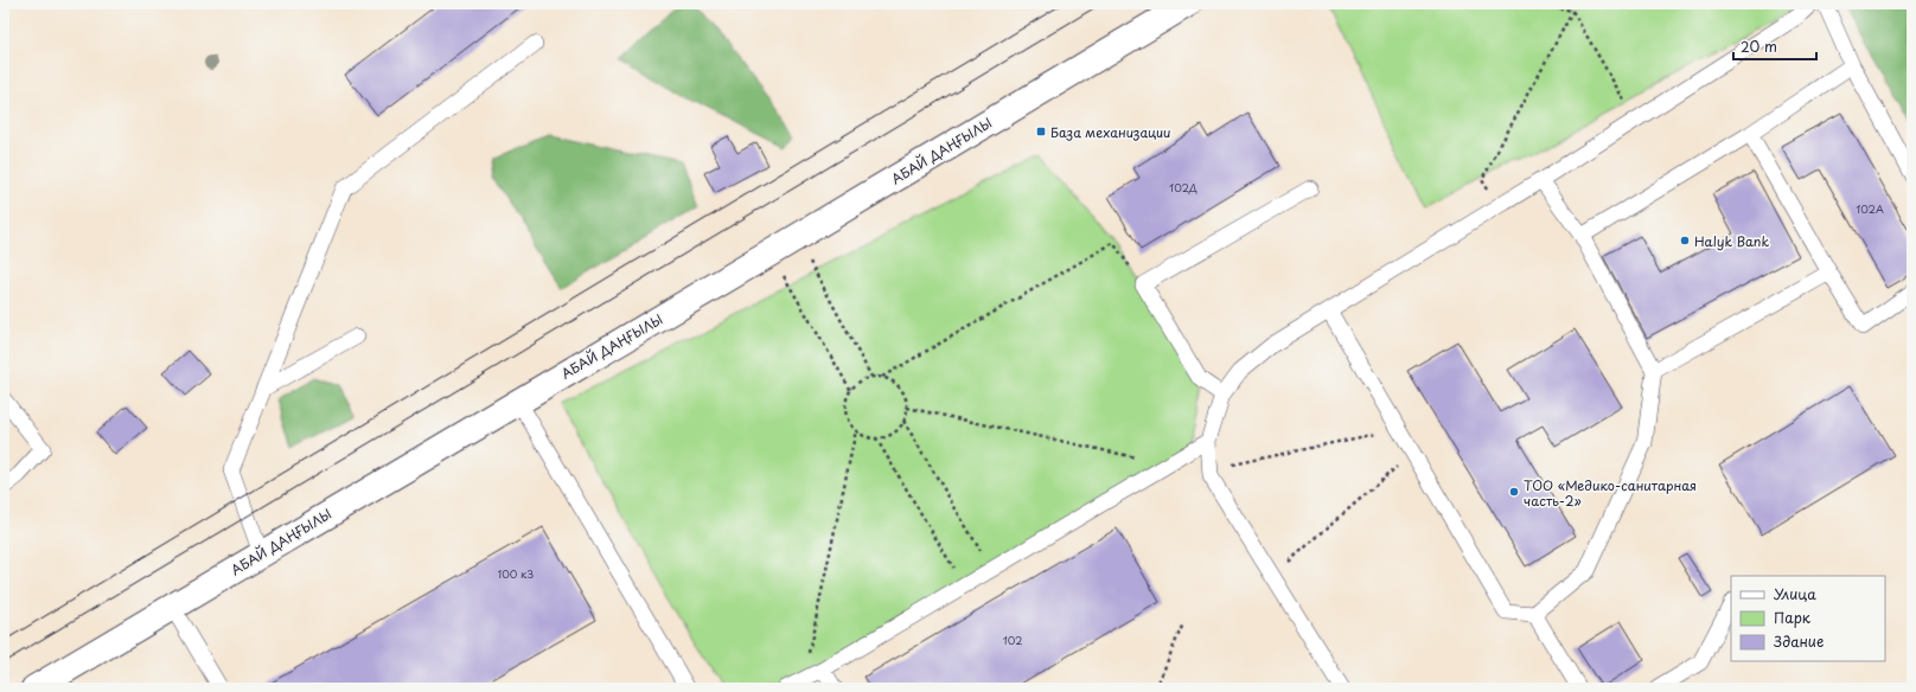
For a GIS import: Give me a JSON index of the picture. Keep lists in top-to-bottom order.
{
  "streets": {
    "main road": ["АБАЙ ДАҢҒЫЛЫ"]
  },
  "places": {
    "transit": ["База механизации"],
    "other": ["Halyk Bank", "ТОО «Медико-санитарная часть-2»"]
  },
  "house_numbers": [
    "102Д",
    "102А",
    "100 к3",
    "102"
  ],
  "legend": ["Улица", "Парк", "Здание"],
  "scale_bar": "20 m"
}
